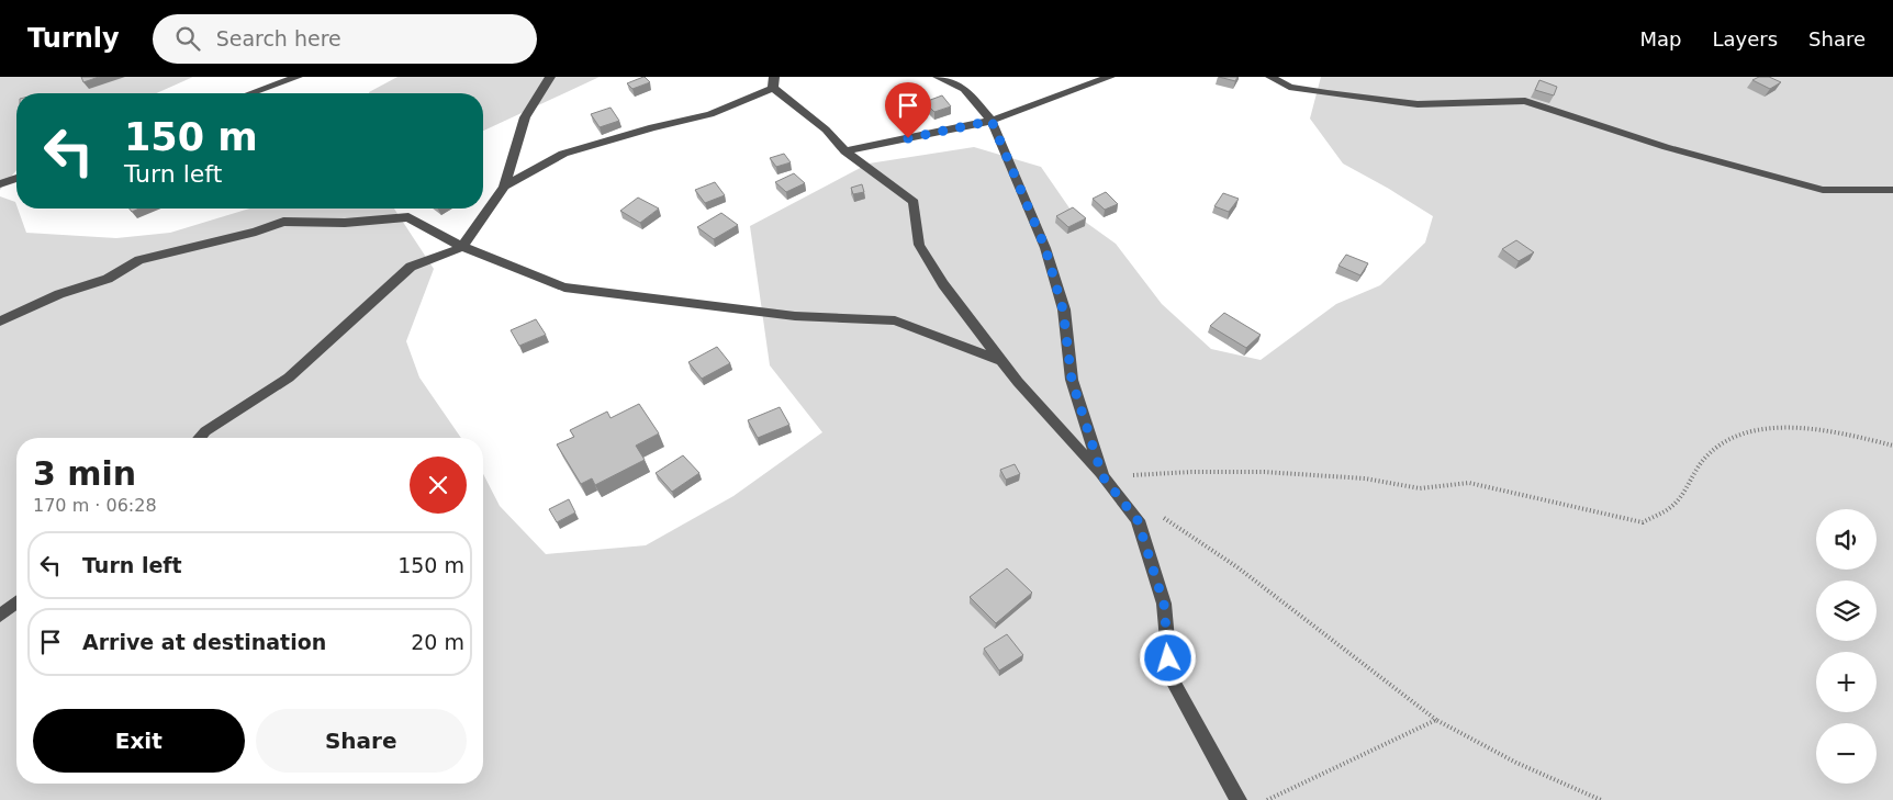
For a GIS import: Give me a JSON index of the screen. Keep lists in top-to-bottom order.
{
  "page": {
    "header": "Turnly",
    "search": "Search here",
    "nav": ["Map", "Layers", "Share"],
    "turn": ["150 m", "Turn left"],
    "heading": ["3 min", "170 m · 06:28"],
    "map_buttons": ["+", "−"],
    "list": [
      {
        "name": "Turn left",
        "value": "150 m"
      },
      {
        "name": "Arrive at destination",
        "value": "20 m"
      }
    ],
    "buttons": ["Exit", "Share"]
  }
}
